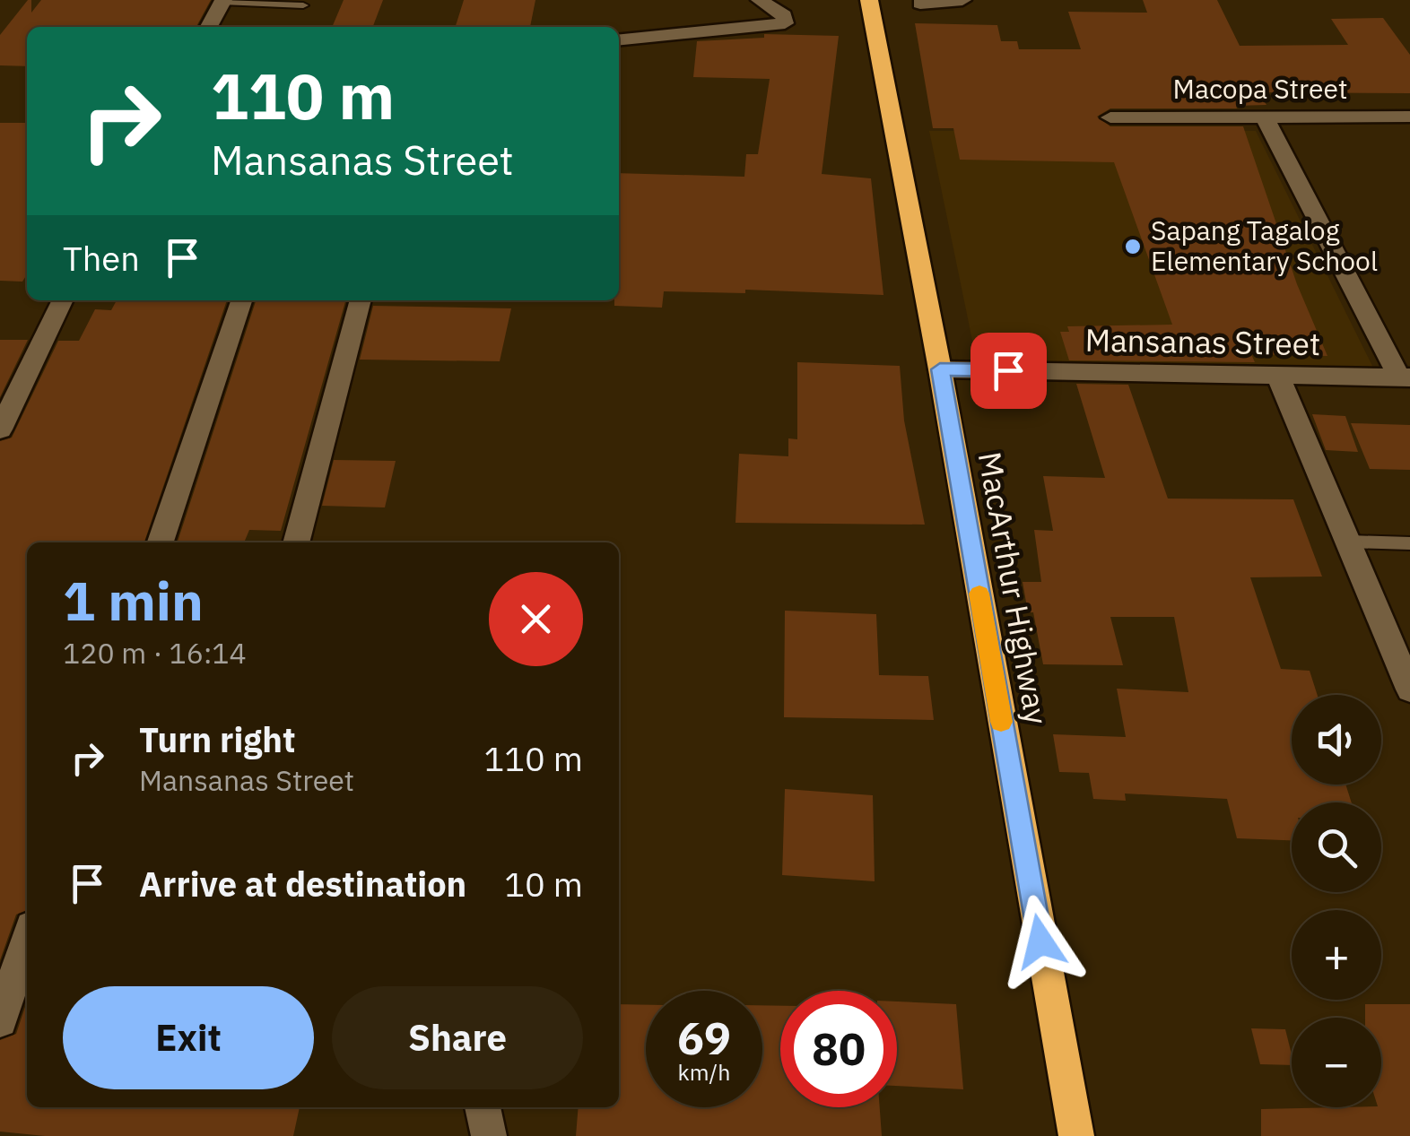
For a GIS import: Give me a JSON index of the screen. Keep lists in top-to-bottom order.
{
  "streets": {
    "highway": ["MacArthur Highway"],
    "street": ["Macopa Street", "Mansanas Street"]
  },
  "crossings": [
    ["Mansanas Street", "MacArthur Highway"]
  ],
  "places": ["Sapang Tagalog Elementary School"],
  "page": {
    "turn": ["110 m", "Mansanas Street"],
    "then": "Then",
    "heading": ["1 min", "120 m · 16:14"],
    "map_buttons": ["+", "−"],
    "list": [
      {
        "name": "Turn right",
        "note": "Mansanas Street",
        "value": "110 m"
      },
      {
        "name": "Arrive at destination",
        "value": "10 m"
      }
    ],
    "buttons": ["Exit", "Share"],
    "speed": "69 km/h",
    "limit": "80"
  }
}
